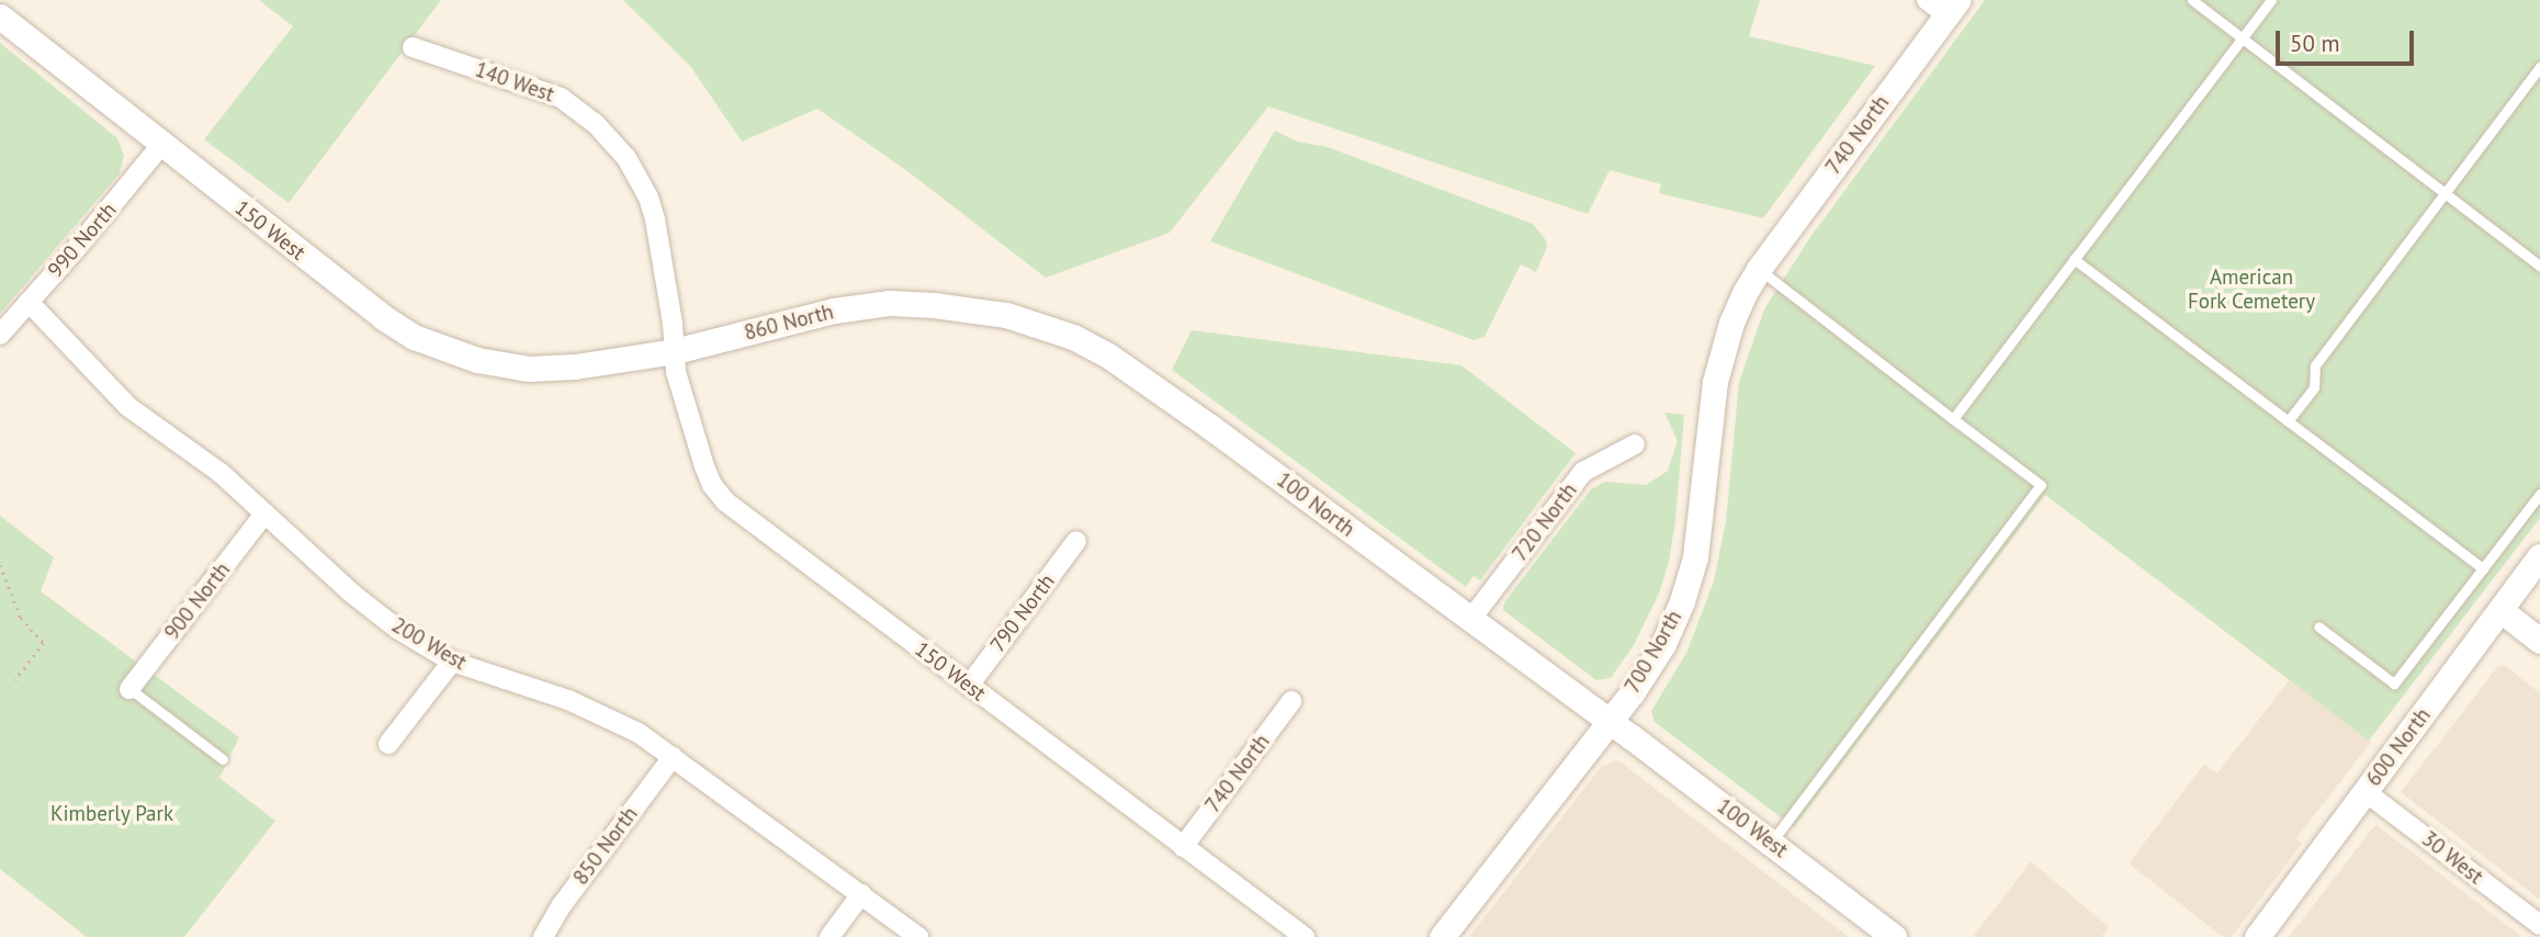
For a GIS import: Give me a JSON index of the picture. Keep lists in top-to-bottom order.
{
  "streets": {
    "street": [
      "140 West",
      "740 North",
      "150 West",
      "990 North",
      "860 North",
      "100 North",
      "720 North",
      "900 North",
      "790 North",
      "200 West",
      "700 North",
      "600 North",
      "100 West",
      "850 North",
      "30 West"
    ]
  },
  "crossings": [
    ["140 West", "150 West"],
    ["140 West", "860 North"],
    ["740 North", "150 West"],
    ["740 North", "700 North"],
    ["150 West", "990 North"],
    ["150 West", "860 North"],
    ["150 West", "790 North"],
    ["990 North", "200 West"],
    ["860 North", "100 North"],
    ["100 North", "720 North"],
    ["100 North", "700 North"],
    ["100 North", "100 West"],
    ["900 North", "200 West"],
    ["200 West", "850 North"],
    ["700 North", "100 West"],
    ["600 North", "30 West"]
  ],
  "parks": ["American Fork Cemetery", "Kimberly Park"],
  "scale_bar": "50 m"
}
